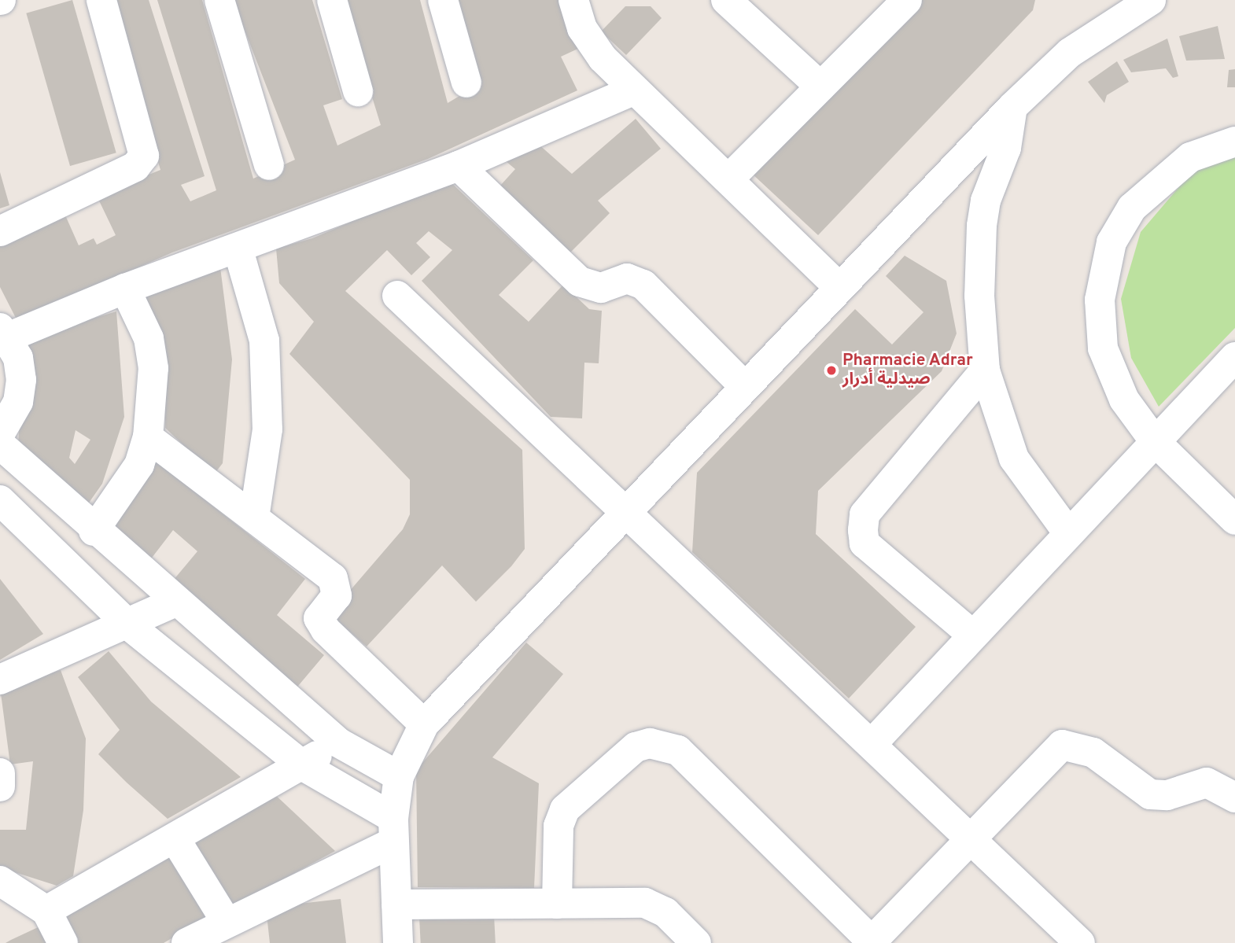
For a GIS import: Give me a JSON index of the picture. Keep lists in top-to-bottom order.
{
  "places": ["Pharmacie Adrar صيدلية أدرار"]
}
